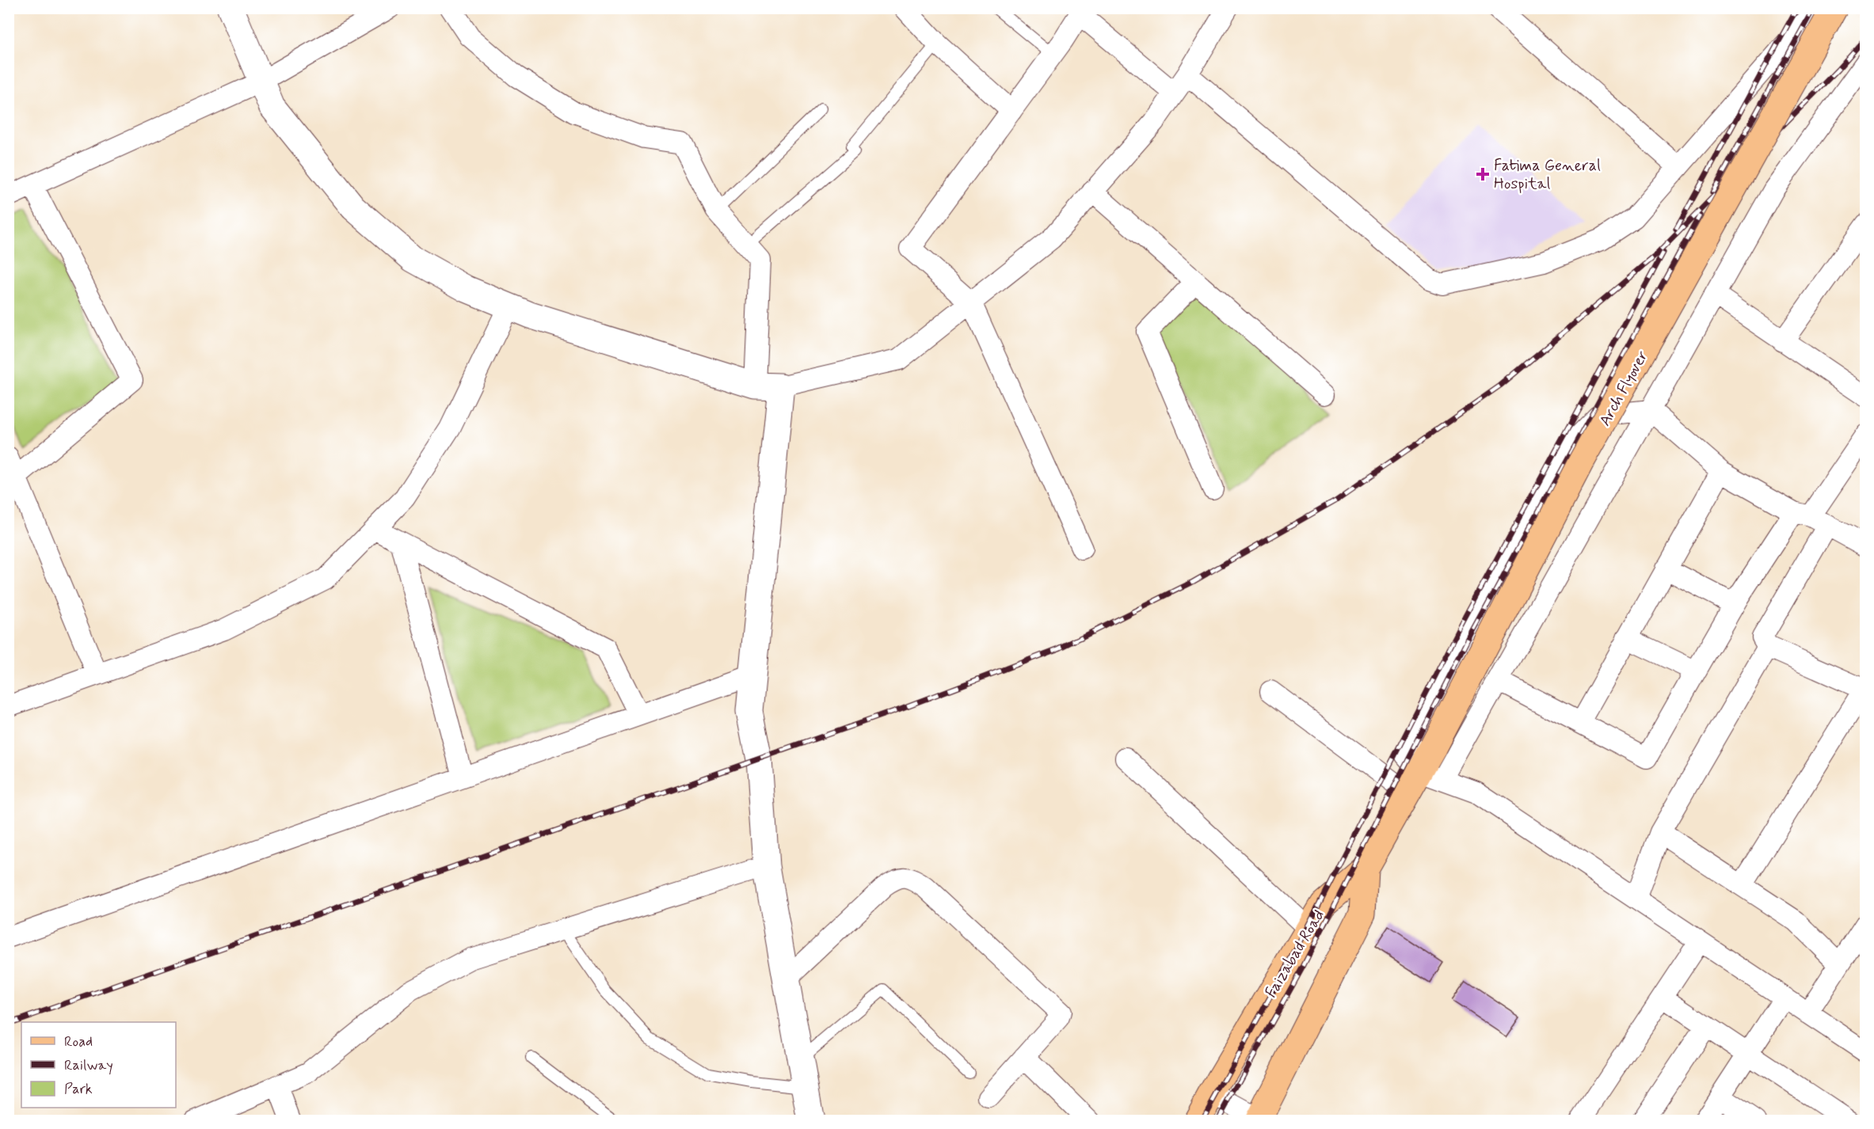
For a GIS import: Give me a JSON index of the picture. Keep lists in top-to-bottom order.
{
  "streets": {
    "main road": ["Arch Flyover", "Faizabad Road"]
  },
  "crossings": [
    ["Arch Flyover", "Faizabad Road"]
  ],
  "places": {
    "health": ["Fatima General Hospital"]
  },
  "legend": ["Road", "Railway", "Park"]
}
